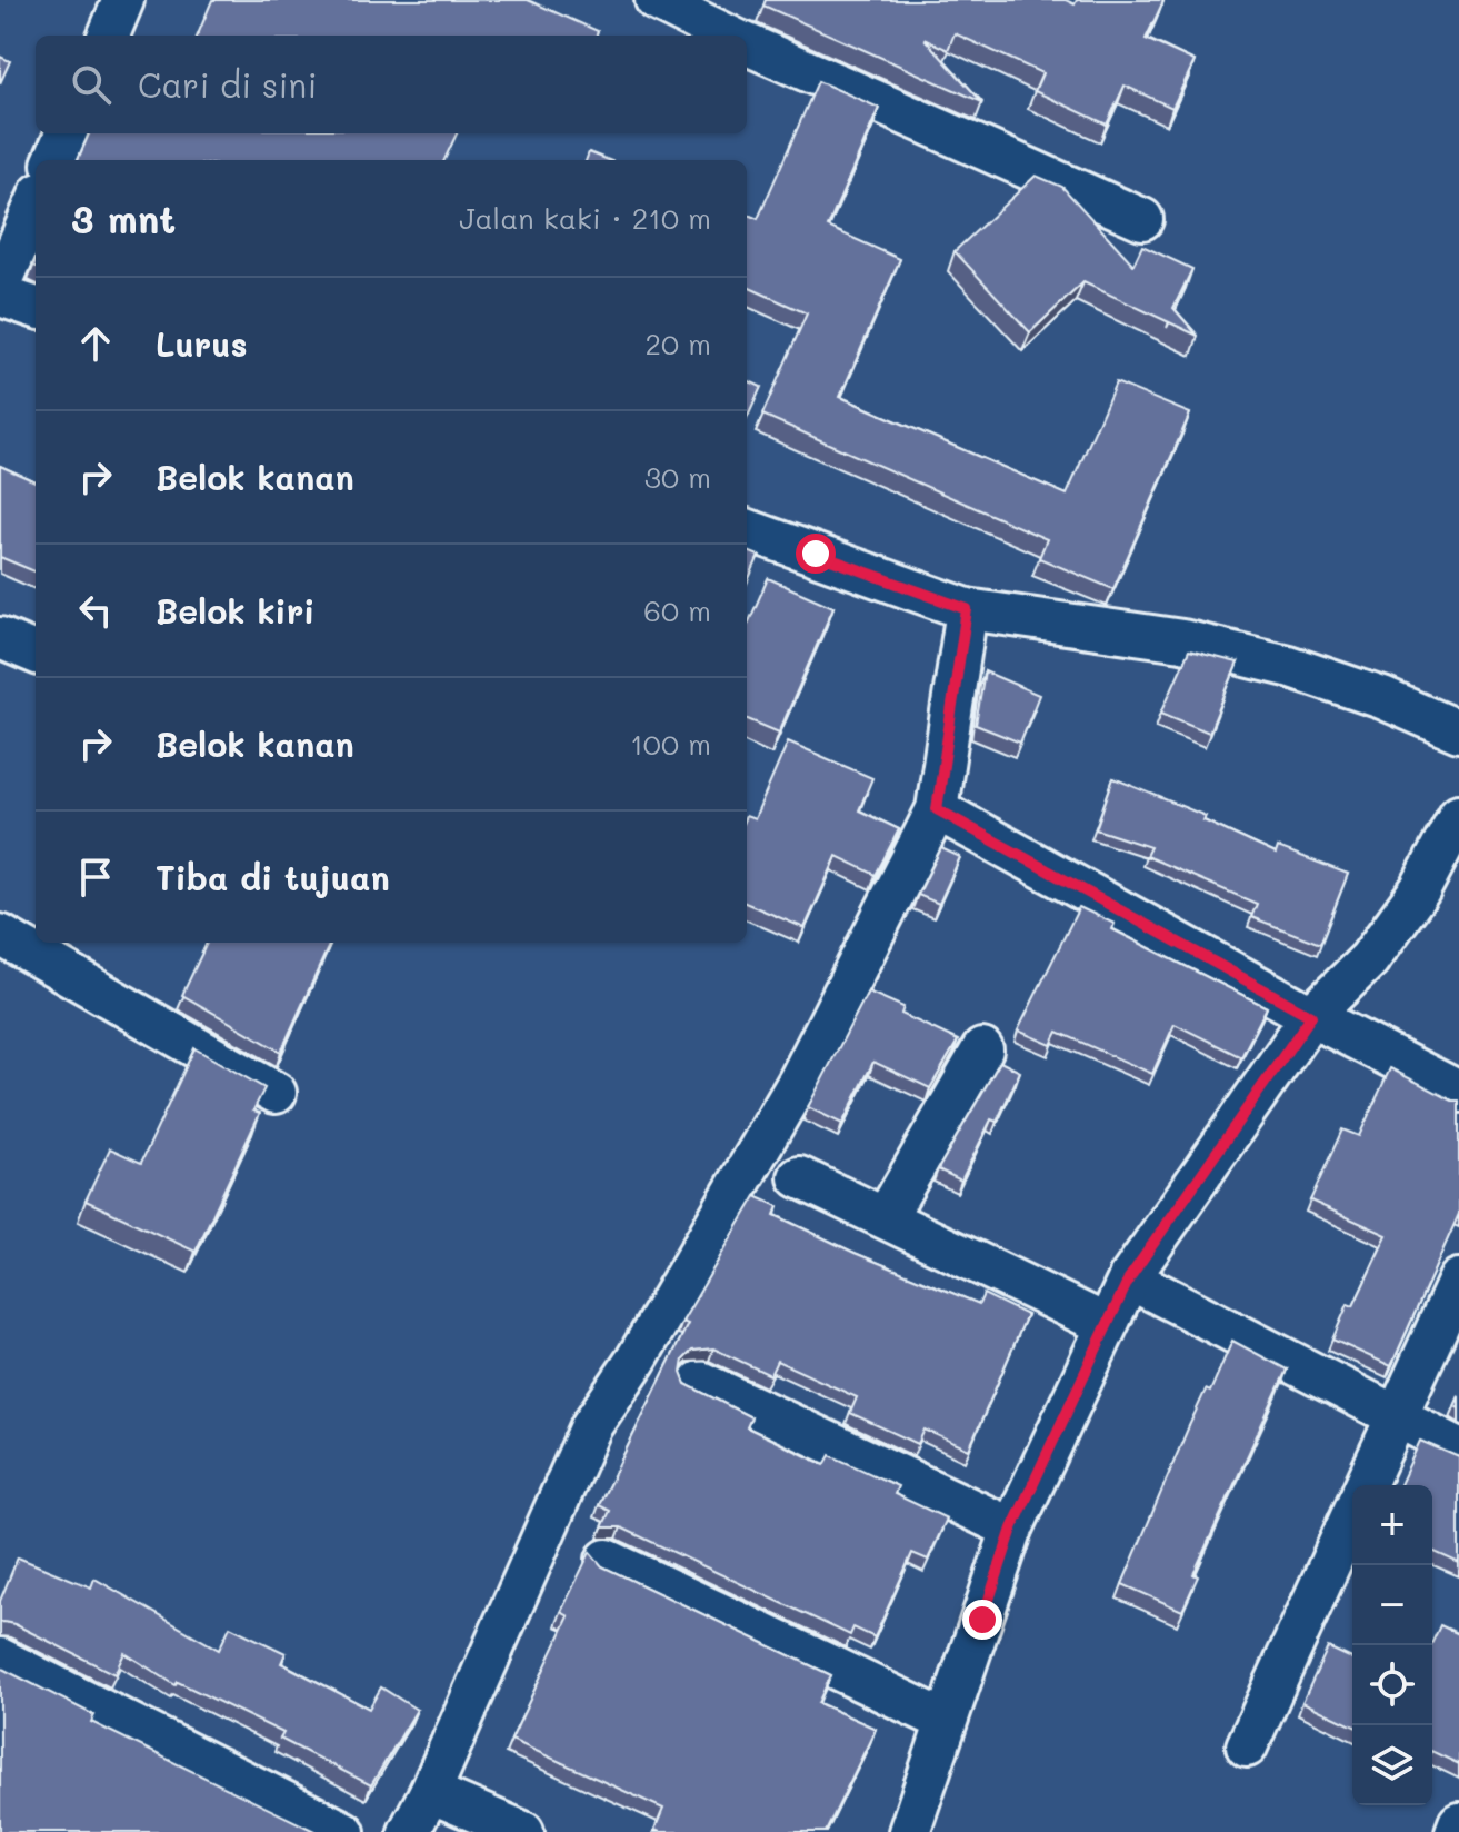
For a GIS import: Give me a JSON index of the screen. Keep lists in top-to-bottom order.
{
  "page": {
    "search": "Cari di sini",
    "heading": ["3 mnt", "Jalan kaki · 210 m"],
    "list": [
      ["Lurus", "20 m"],
      ["Belok kanan", "30 m"],
      ["Belok kiri", "60 m"],
      ["Belok kanan", "100 m"],
      "Tiba di tujuan"
    ],
    "map_buttons": ["+", "−"]
  }
}
